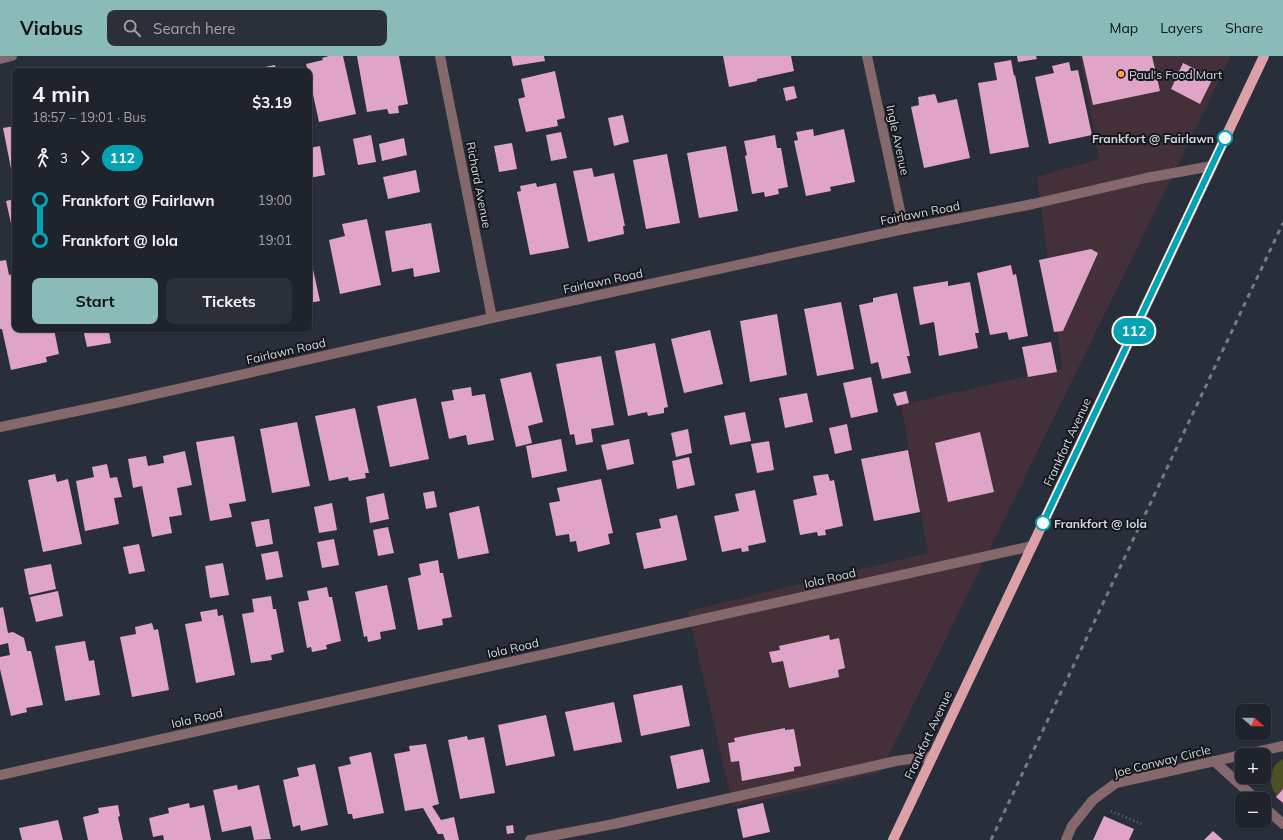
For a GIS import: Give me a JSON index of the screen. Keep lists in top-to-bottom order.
{
  "streets": {
    "main road": ["Frankfort Avenue"],
    "street": [
      "Ingle Avenue",
      "Richard Avenue",
      "Fairlawn Road",
      "Iola Road",
      "Joe Conway Circle"
    ]
  },
  "crossings": [
    ["Ingle Avenue", "Fairlawn Road"],
    ["Richard Avenue", "Fairlawn Road"],
    ["Fairlawn Road", "Frankfort Avenue"],
    ["Frankfort Avenue", "Iola Road"]
  ],
  "places": ["Paul's Food Mart", "Frankfort @ Fairlawn", "Frankfort @ Iola"],
  "lines": ["bus line 112"],
  "north": "right",
  "page": {
    "header": "Viabus",
    "search": "Search here",
    "nav": ["Map", "Layers", "Share"],
    "on_map": "112",
    "heading": ["4 min", "18:57 – 19:01 · Bus", "$3.19"],
    "legs": ["3", "112"],
    "list": [
      {
        "name": "Frankfort @ Fairlawn",
        "value": "19:00"
      },
      {
        "name": "Frankfort @ Iola",
        "value": "19:01"
      }
    ],
    "buttons": ["Start", "Tickets"],
    "map_buttons": ["+", "−"]
  }
}
